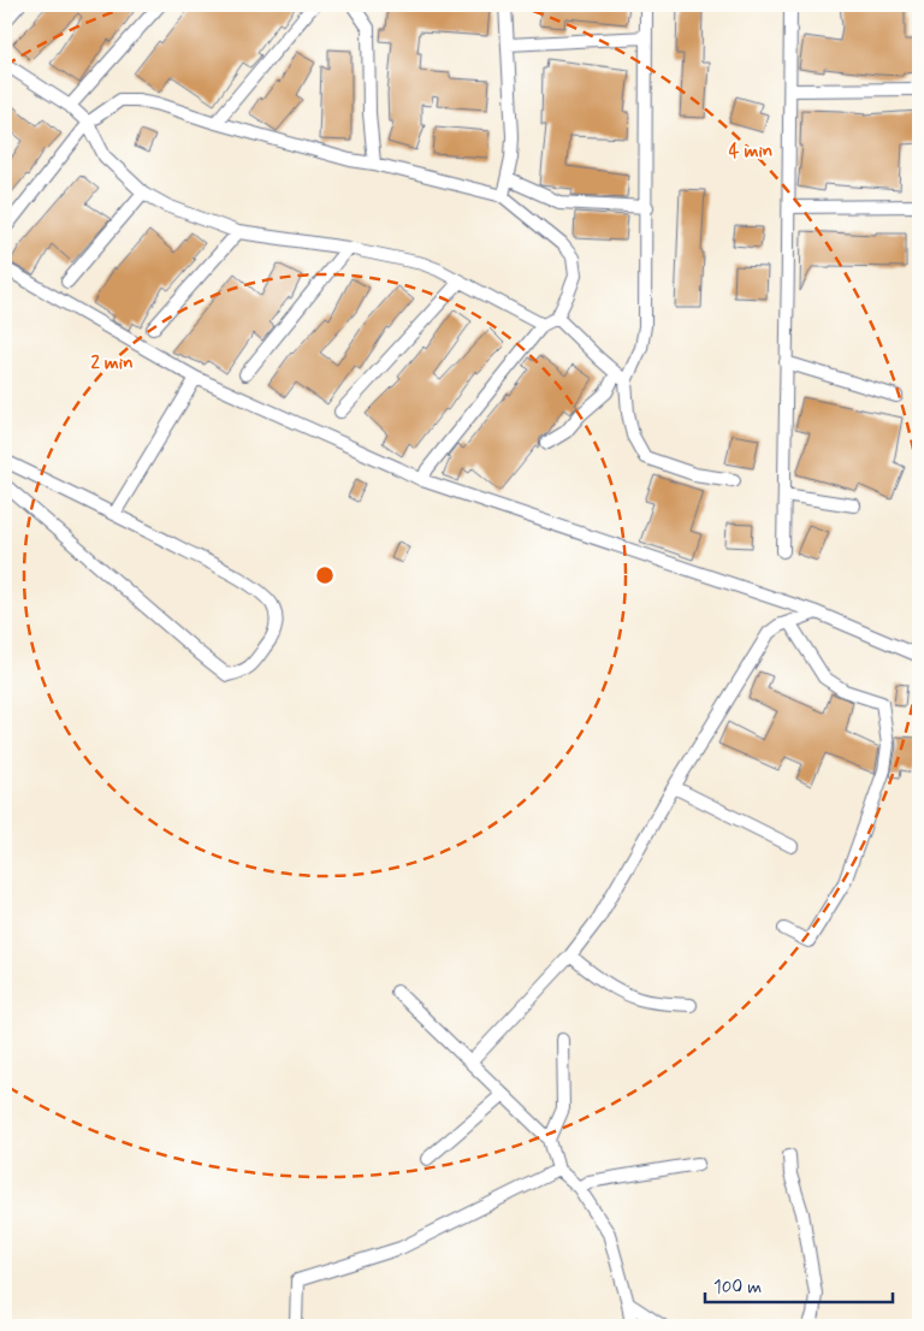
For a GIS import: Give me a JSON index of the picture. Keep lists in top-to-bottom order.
{
  "scale_bar": "100 m",
  "rings": ["4 min", "2 min"]
}
